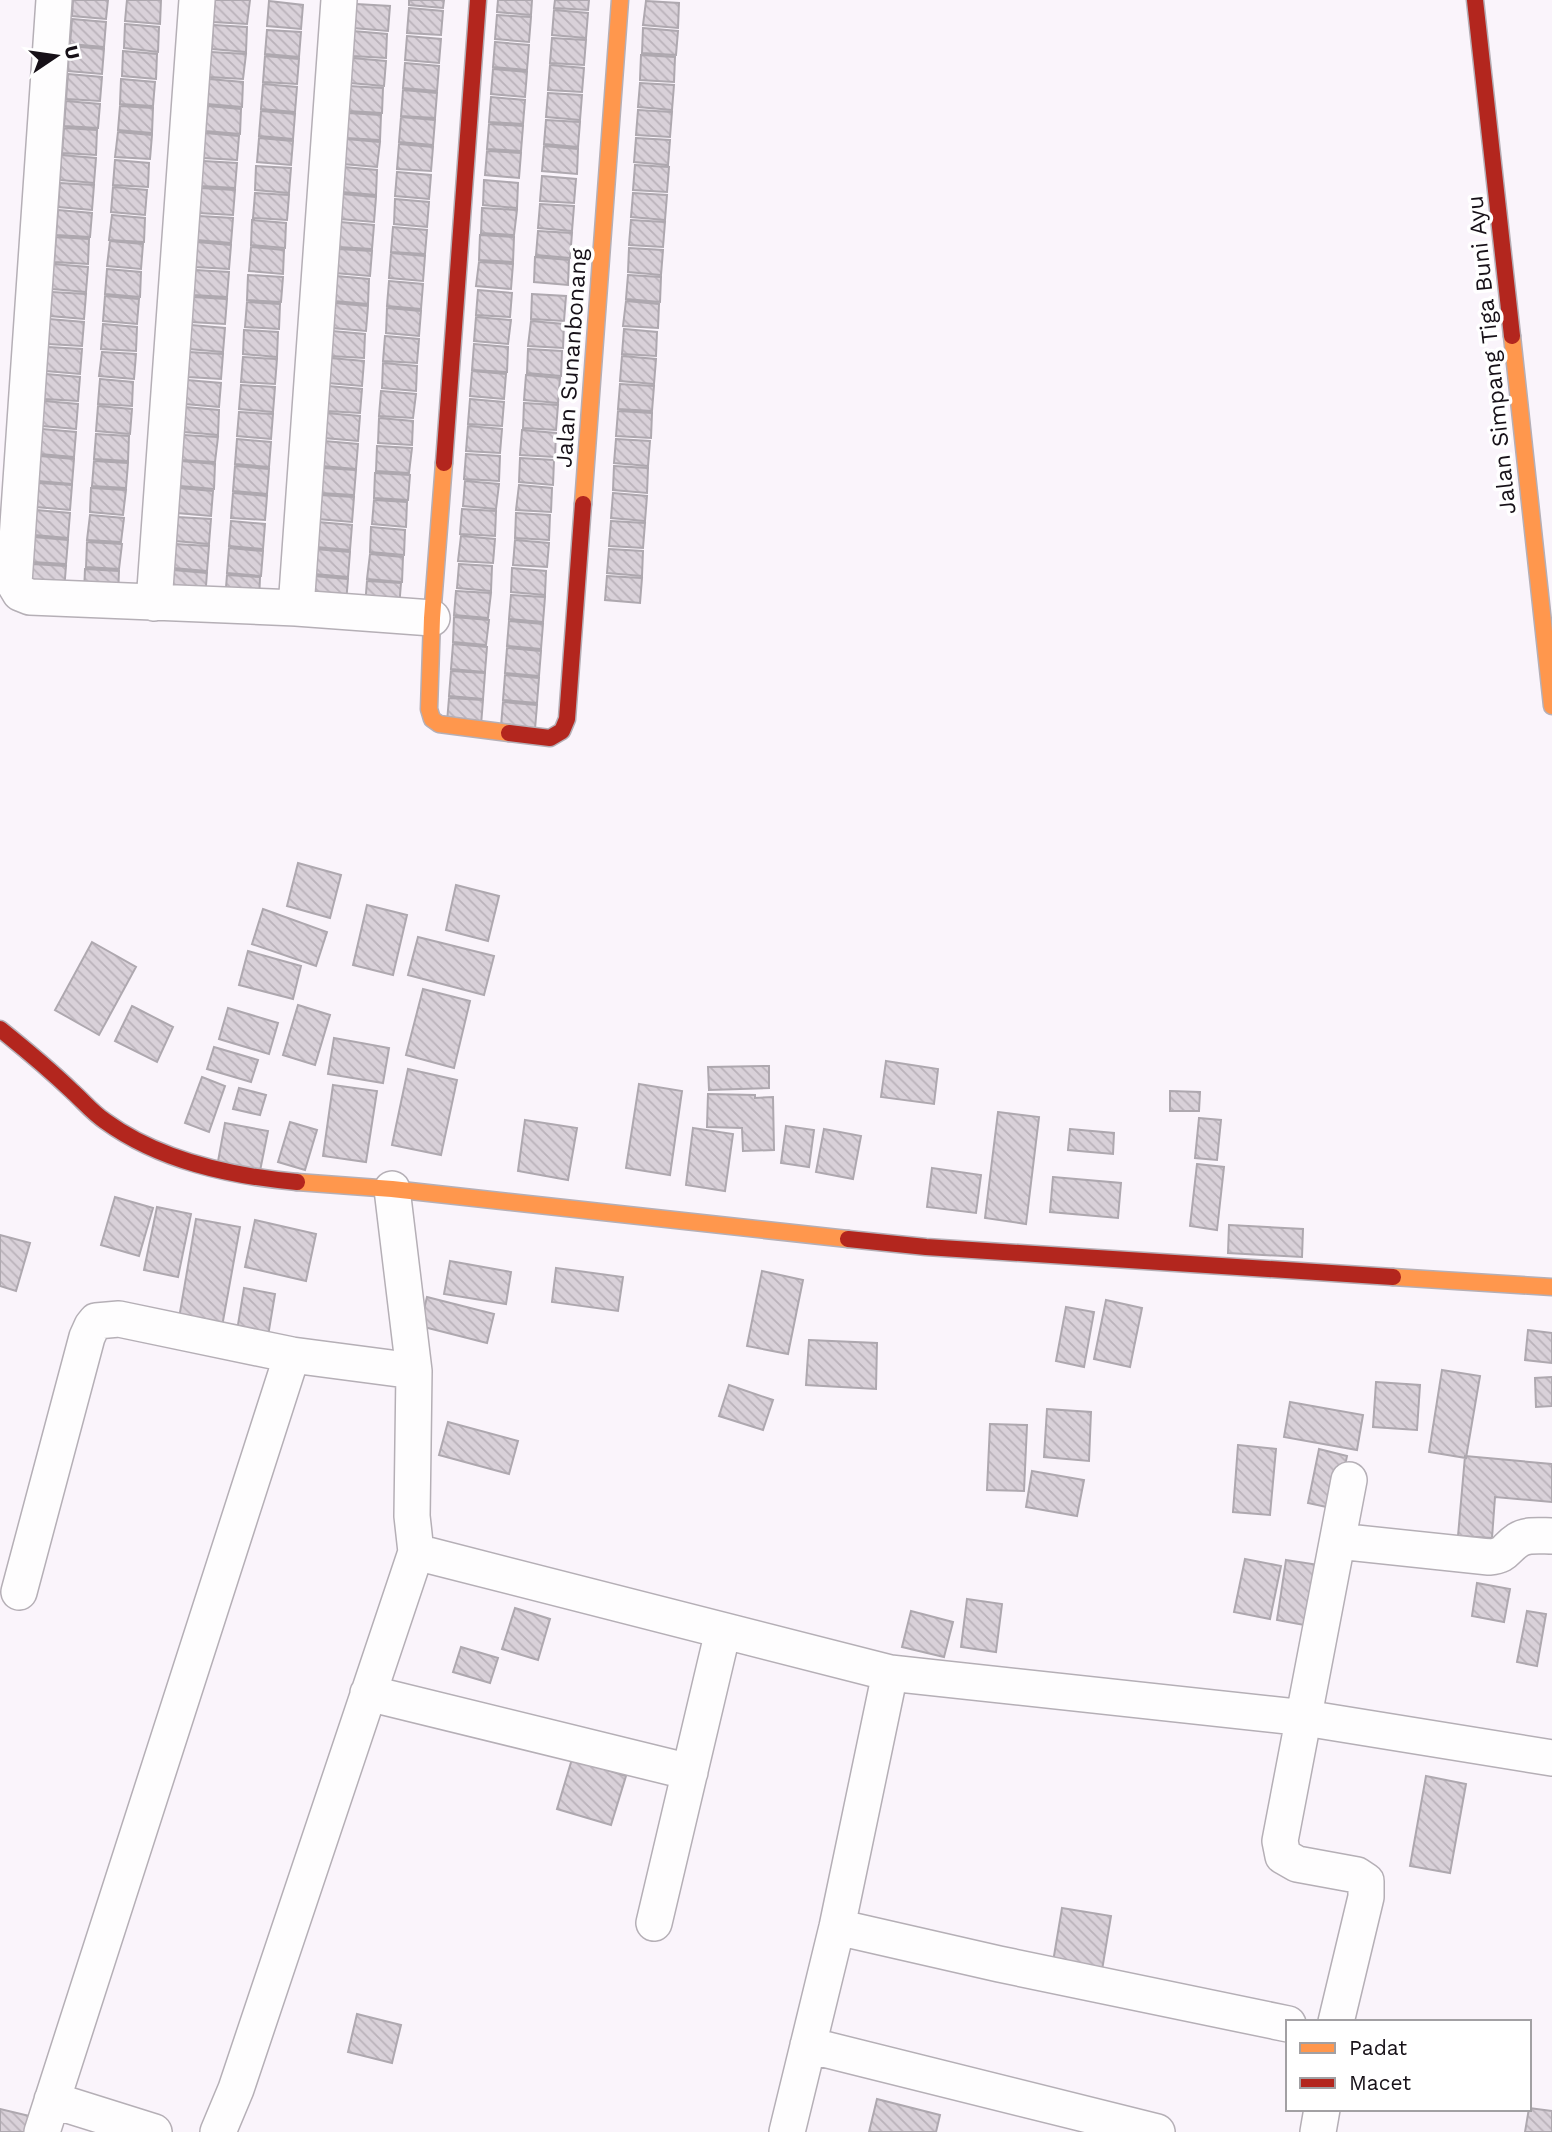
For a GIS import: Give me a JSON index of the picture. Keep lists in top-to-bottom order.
{
  "streets": {
    "street": ["Jalan Simpang Tiga Buni Ayu", "Jalan Sunanbonang"]
  },
  "legend": ["Padat", "Macet"],
  "north": "right"
}
